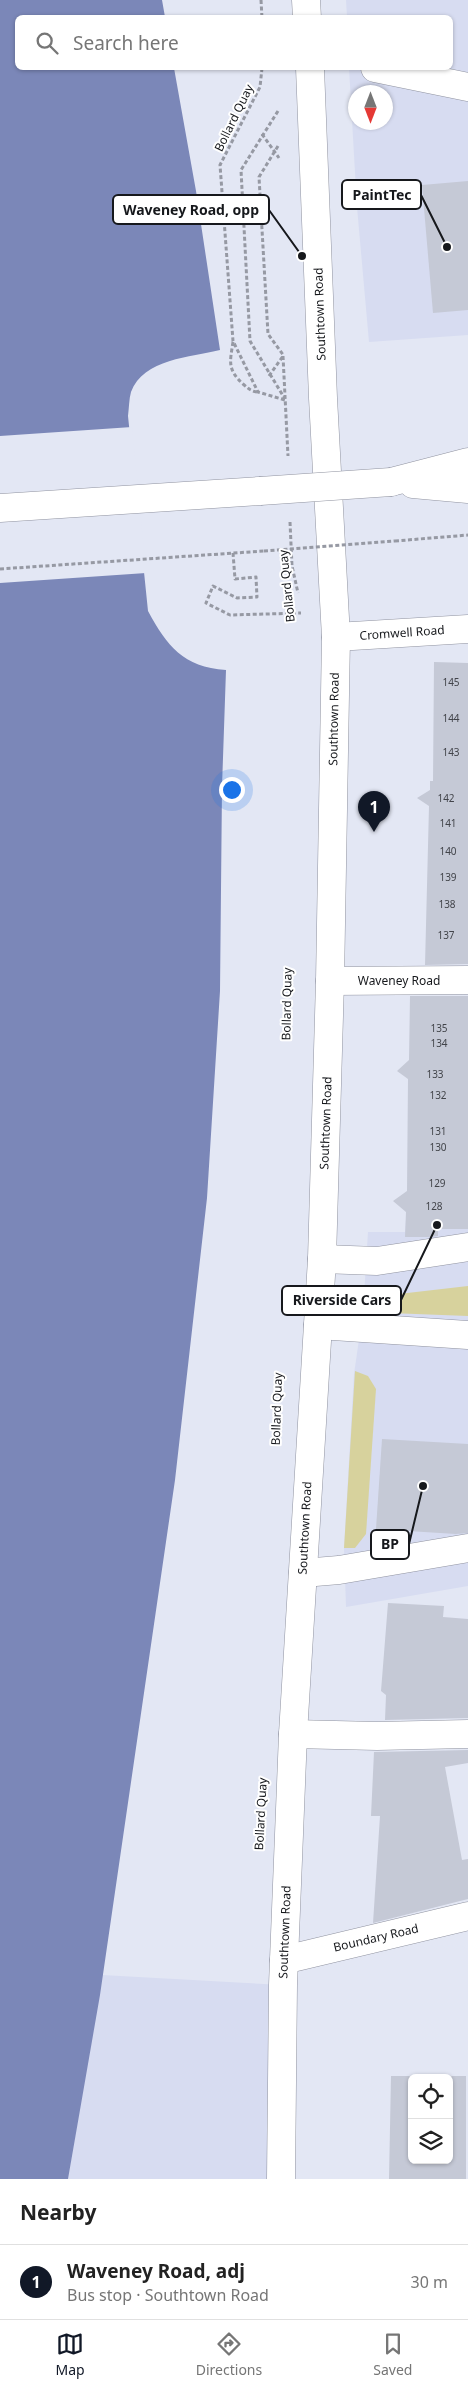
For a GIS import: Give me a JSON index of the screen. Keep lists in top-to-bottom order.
{
  "streets": {
    "street": [
      "Southtown Road",
      "Cromwell Road",
      "Waveney Road",
      "Boundary Road"
    ],
    "path": ["Bollard Quay"]
  },
  "crossings": [
    ["Southtown Road", "Cromwell Road"],
    ["Southtown Road", "Waveney Road"],
    ["Southtown Road", "Boundary Road"]
  ],
  "places": [
    "PaintTec",
    "Waveney Road, opp",
    "Riverside Cars",
    "BP"
  ],
  "house_numbers": [
    "145",
    "144",
    "143",
    "142",
    "141",
    "140",
    "139",
    "138",
    "137",
    "135",
    "134",
    "133",
    "132",
    "131",
    "130",
    "129",
    "128"
  ],
  "north": "bottom",
  "page": {
    "search": "Search here",
    "pins": "1",
    "heading": "Nearby",
    "list": [
      {
        "mark": "1",
        "name": "Waveney Road, adj",
        "note": "Bus stop · Southtown Road",
        "value": "30 m"
      }
    ],
    "nav": ["Map", "Directions", "Saved"]
  }
}
